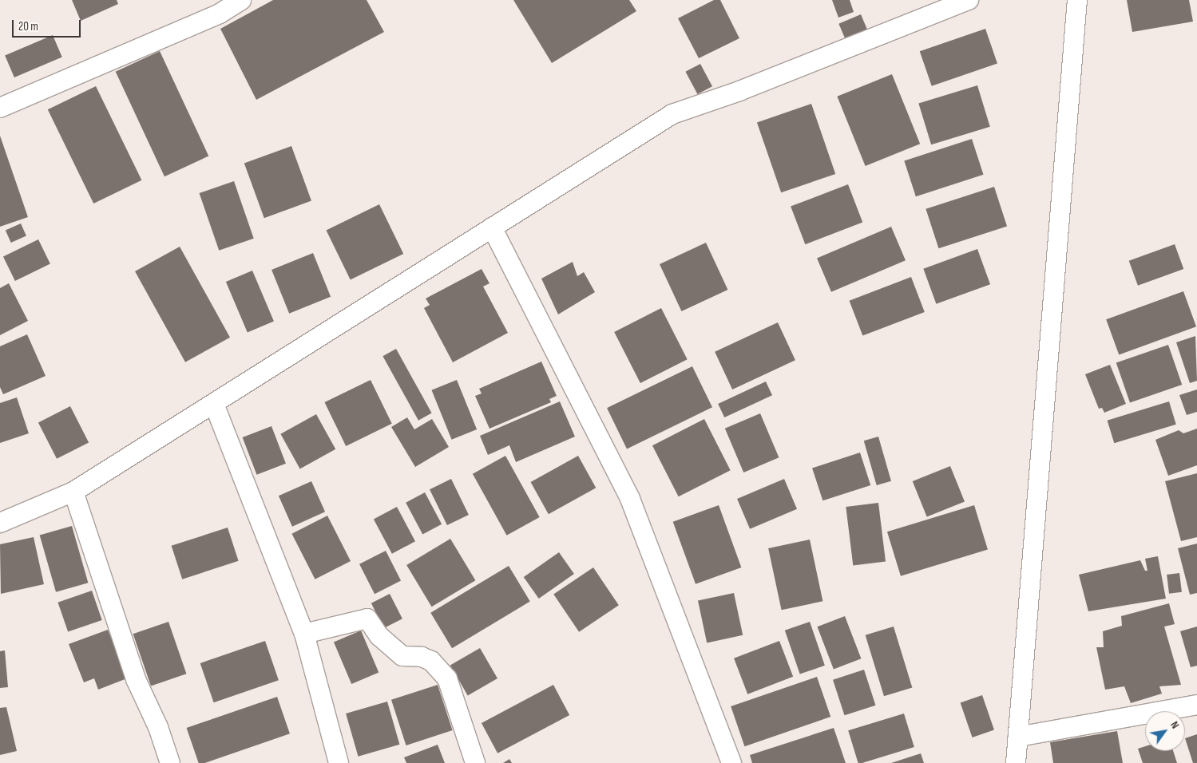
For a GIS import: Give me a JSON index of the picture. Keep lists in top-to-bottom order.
{
  "scale_bar": "20 m",
  "north": "top right"
}
